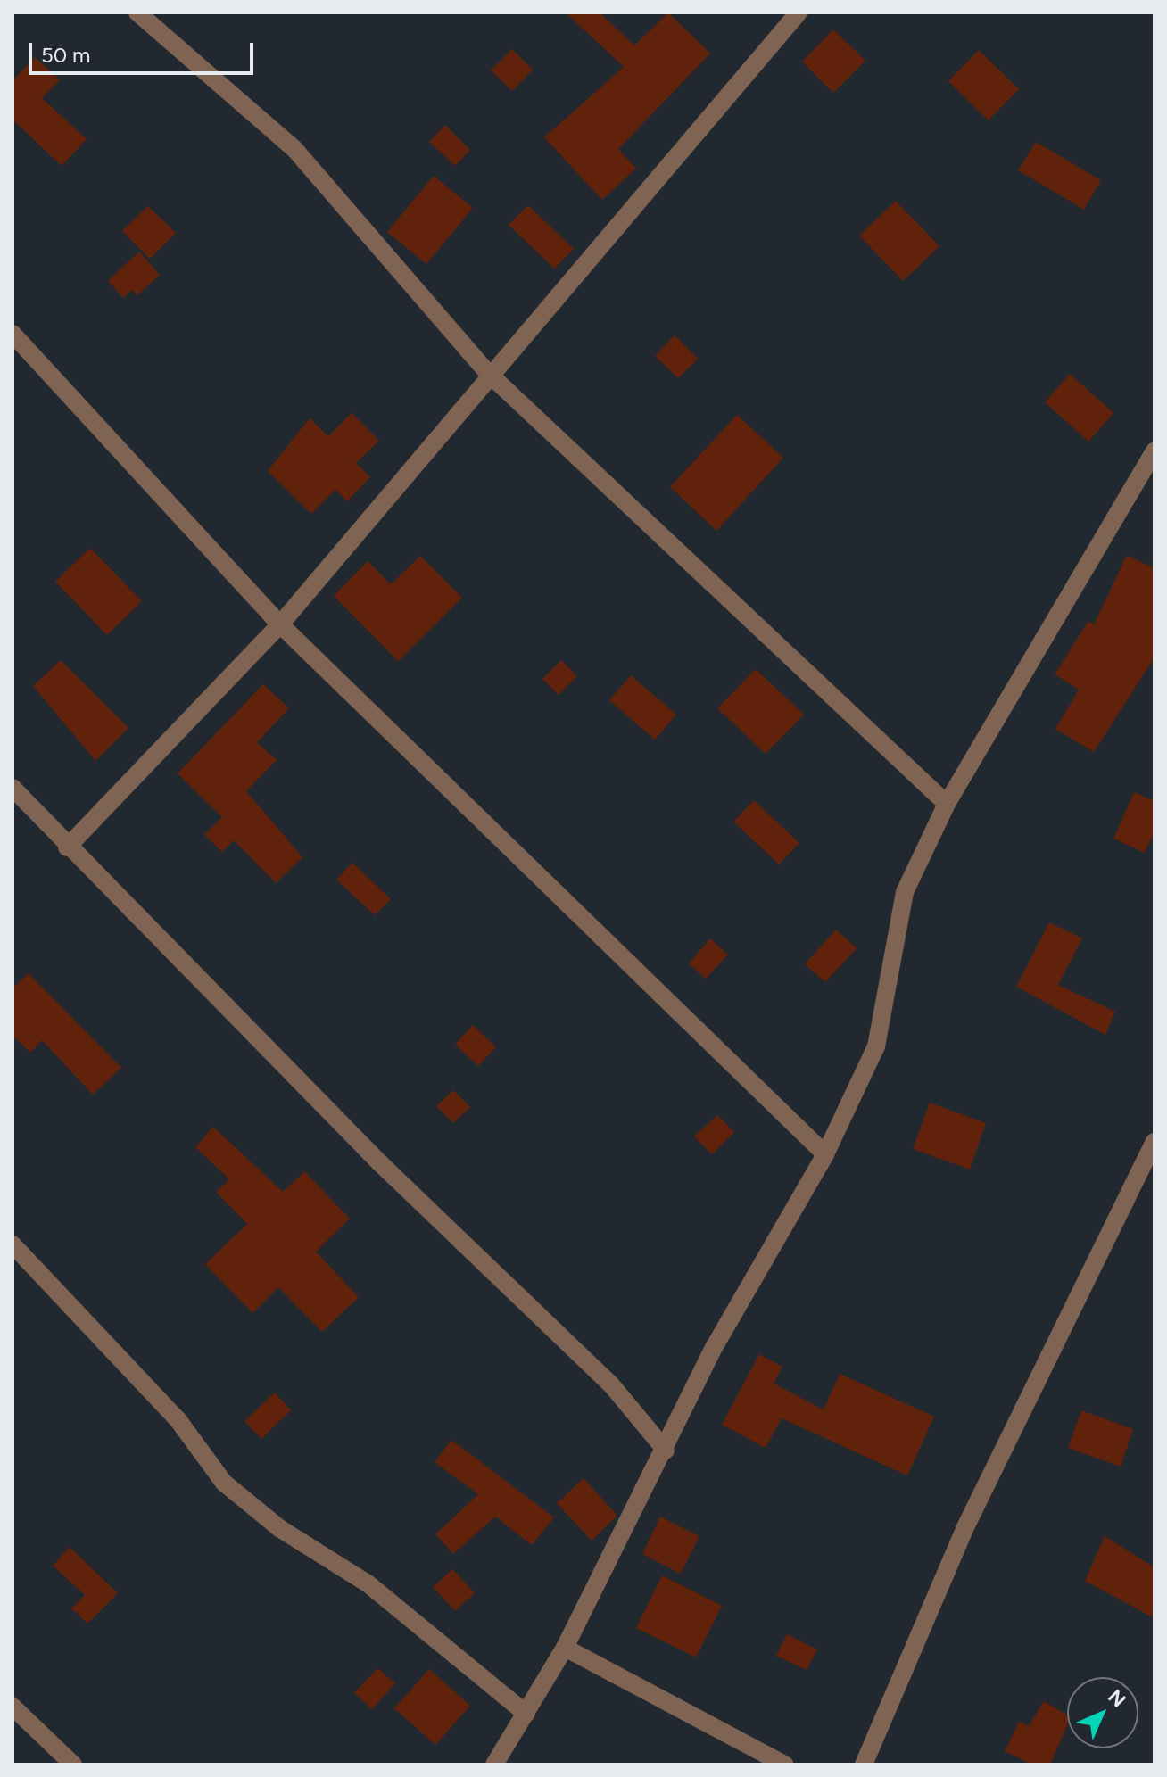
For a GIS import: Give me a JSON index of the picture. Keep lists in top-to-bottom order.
{
  "scale_bar": "50 m",
  "north": "top right"
}
